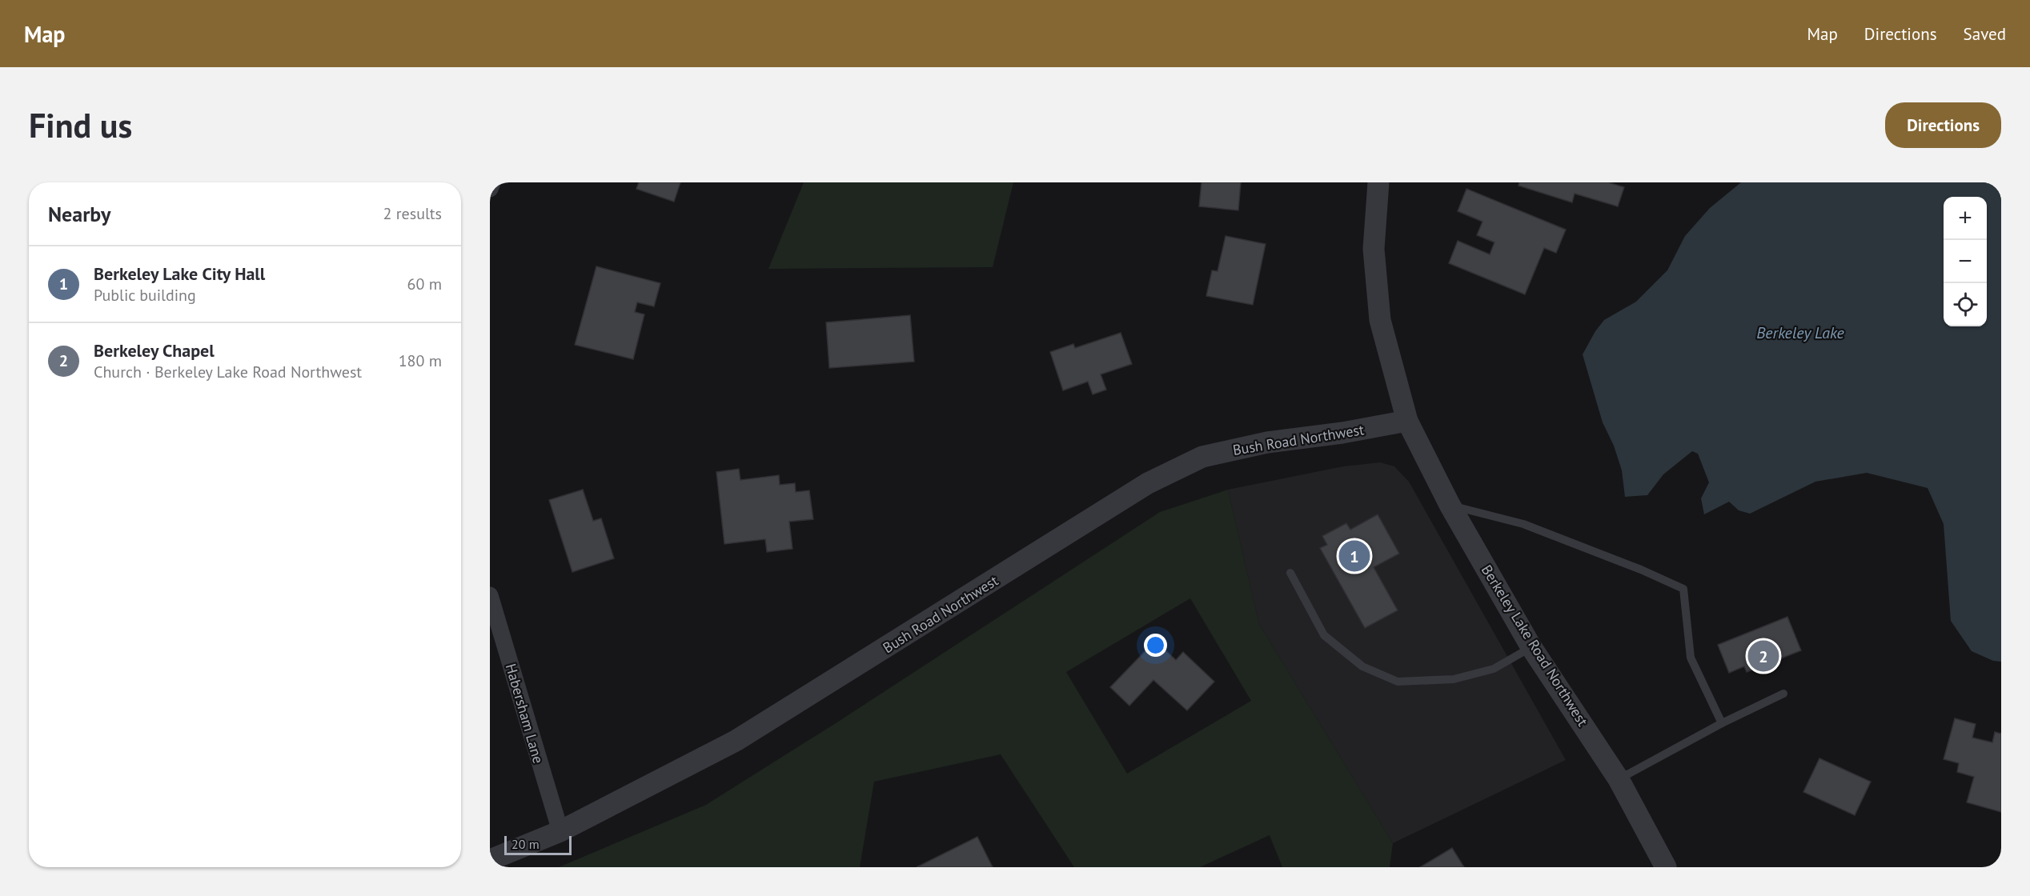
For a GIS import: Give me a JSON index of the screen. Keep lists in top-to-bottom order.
{
  "streets": {
    "street": ["Bush Road Northwest", "Berkeley Lake Road Northwest", "Habersham Lane"]
  },
  "crossings": [
    ["Bush Road Northwest", "Berkeley Lake Road Northwest"],
    ["Bush Road Northwest", "Habersham Lane"]
  ],
  "water": ["Berkeley Lake"],
  "scale_bar": "20 m",
  "page": {
    "header": "Map",
    "nav": ["Map", "Directions", "Saved"],
    "buttons": "Directions",
    "title": "Find us",
    "heading": ["Nearby", "2 results"],
    "map_buttons": ["+", "−"],
    "list": [
      {
        "mark": "1",
        "name": "Berkeley Lake City Hall",
        "note": "Public building",
        "value": "60 m"
      },
      {
        "mark": "2",
        "name": "Berkeley Chapel",
        "note": "Church · Berkeley Lake Road Northwest",
        "value": "180 m"
      }
    ],
    "pins": ["1", "2"],
    "scale": "20 m"
  }
}
